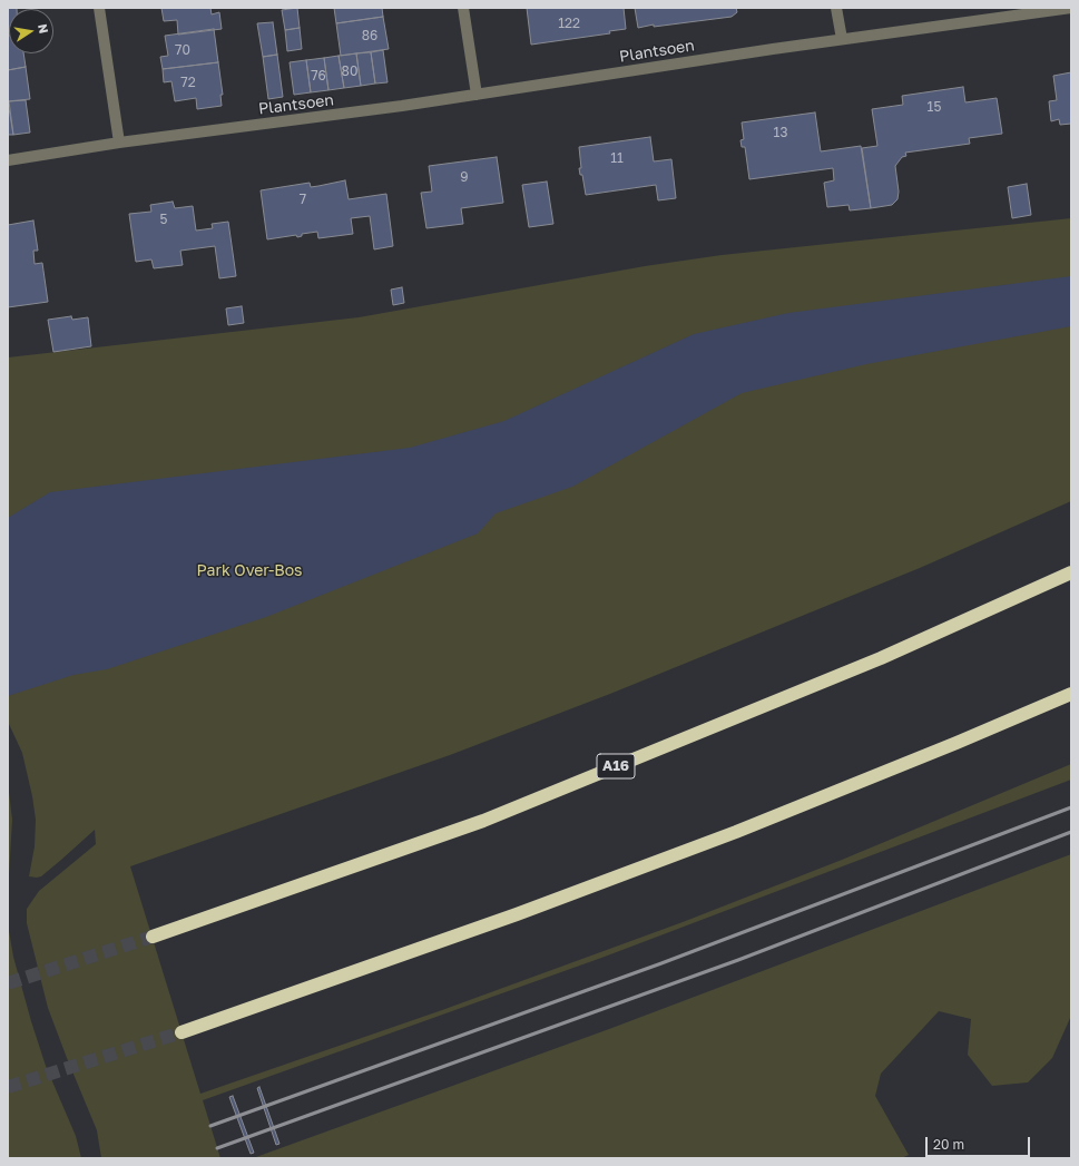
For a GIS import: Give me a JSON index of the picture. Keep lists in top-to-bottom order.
{
  "streets": {
    "highway": ["A16"],
    "street": ["Plantsoen"]
  },
  "parks": ["Park Over-Bos"],
  "house_numbers": [
    "122",
    "86",
    "70",
    "80",
    "76",
    "72",
    "15",
    "13",
    "11",
    "9",
    "7",
    "5"
  ],
  "scale_bar": "20 m",
  "north": "right"
}
